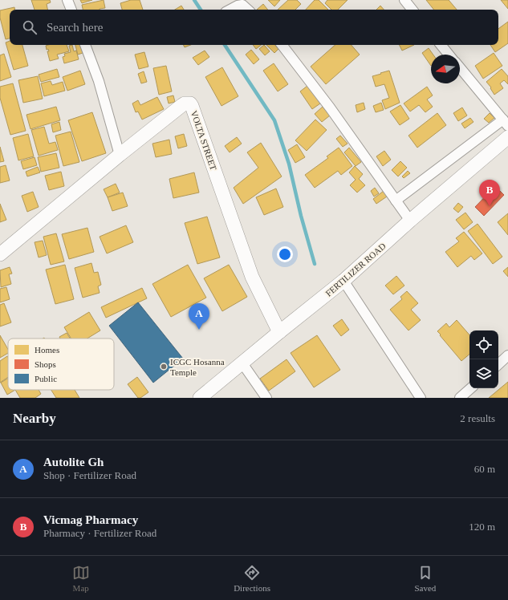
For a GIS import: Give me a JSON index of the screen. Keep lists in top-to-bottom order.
{
  "streets": {
    "street": ["VOLTA STREET", "FERTILIZER ROAD"]
  },
  "crossings": [
    ["VOLTA STREET", "FERTILIZER ROAD"]
  ],
  "places": ["ICGC Hosanna Temple"],
  "legend": ["Homes", "Shops", "Public"],
  "north": "left",
  "page": {
    "search": "Search here",
    "pins": ["B", "A"],
    "heading": ["Nearby", "2 results"],
    "list": [
      {
        "mark": "A",
        "name": "Autolite Gh",
        "note": "Shop · Fertilizer Road",
        "value": "60 m"
      },
      {
        "mark": "B",
        "name": "Vicmag Pharmacy",
        "note": "Pharmacy · Fertilizer Road",
        "value": "120 m"
      }
    ],
    "nav": ["Map", "Directions", "Saved"]
  }
}
